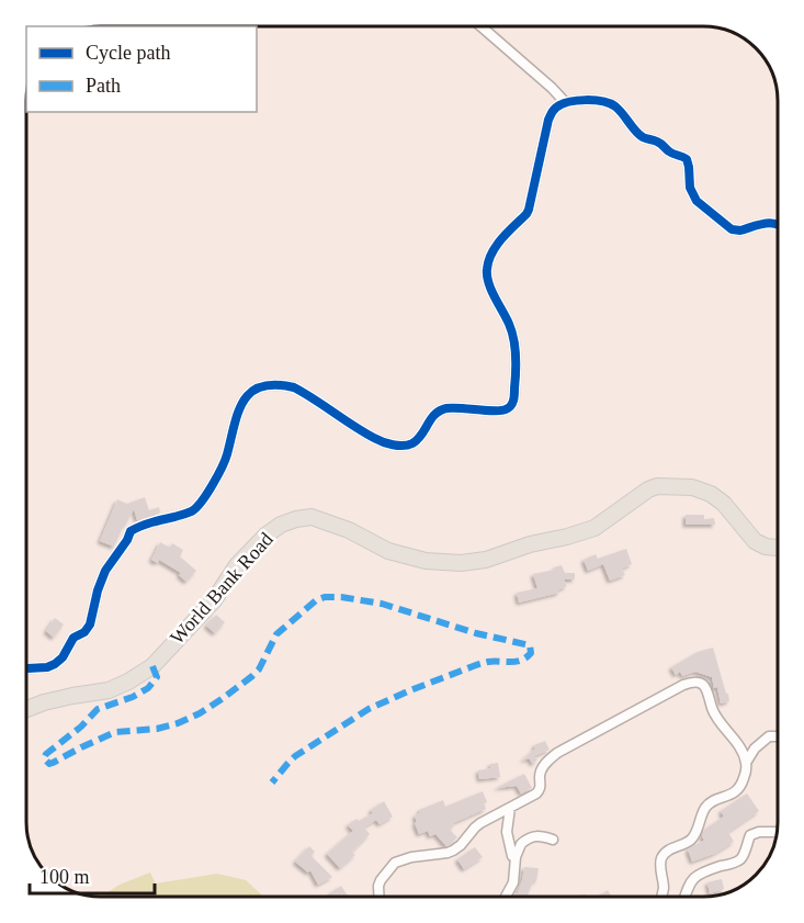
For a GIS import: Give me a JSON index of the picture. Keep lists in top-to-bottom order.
{
  "streets": {
    "main road": ["World Bank Road"]
  },
  "legend": ["Cycle path", "Path"],
  "scale_bar": "100 m"
}
